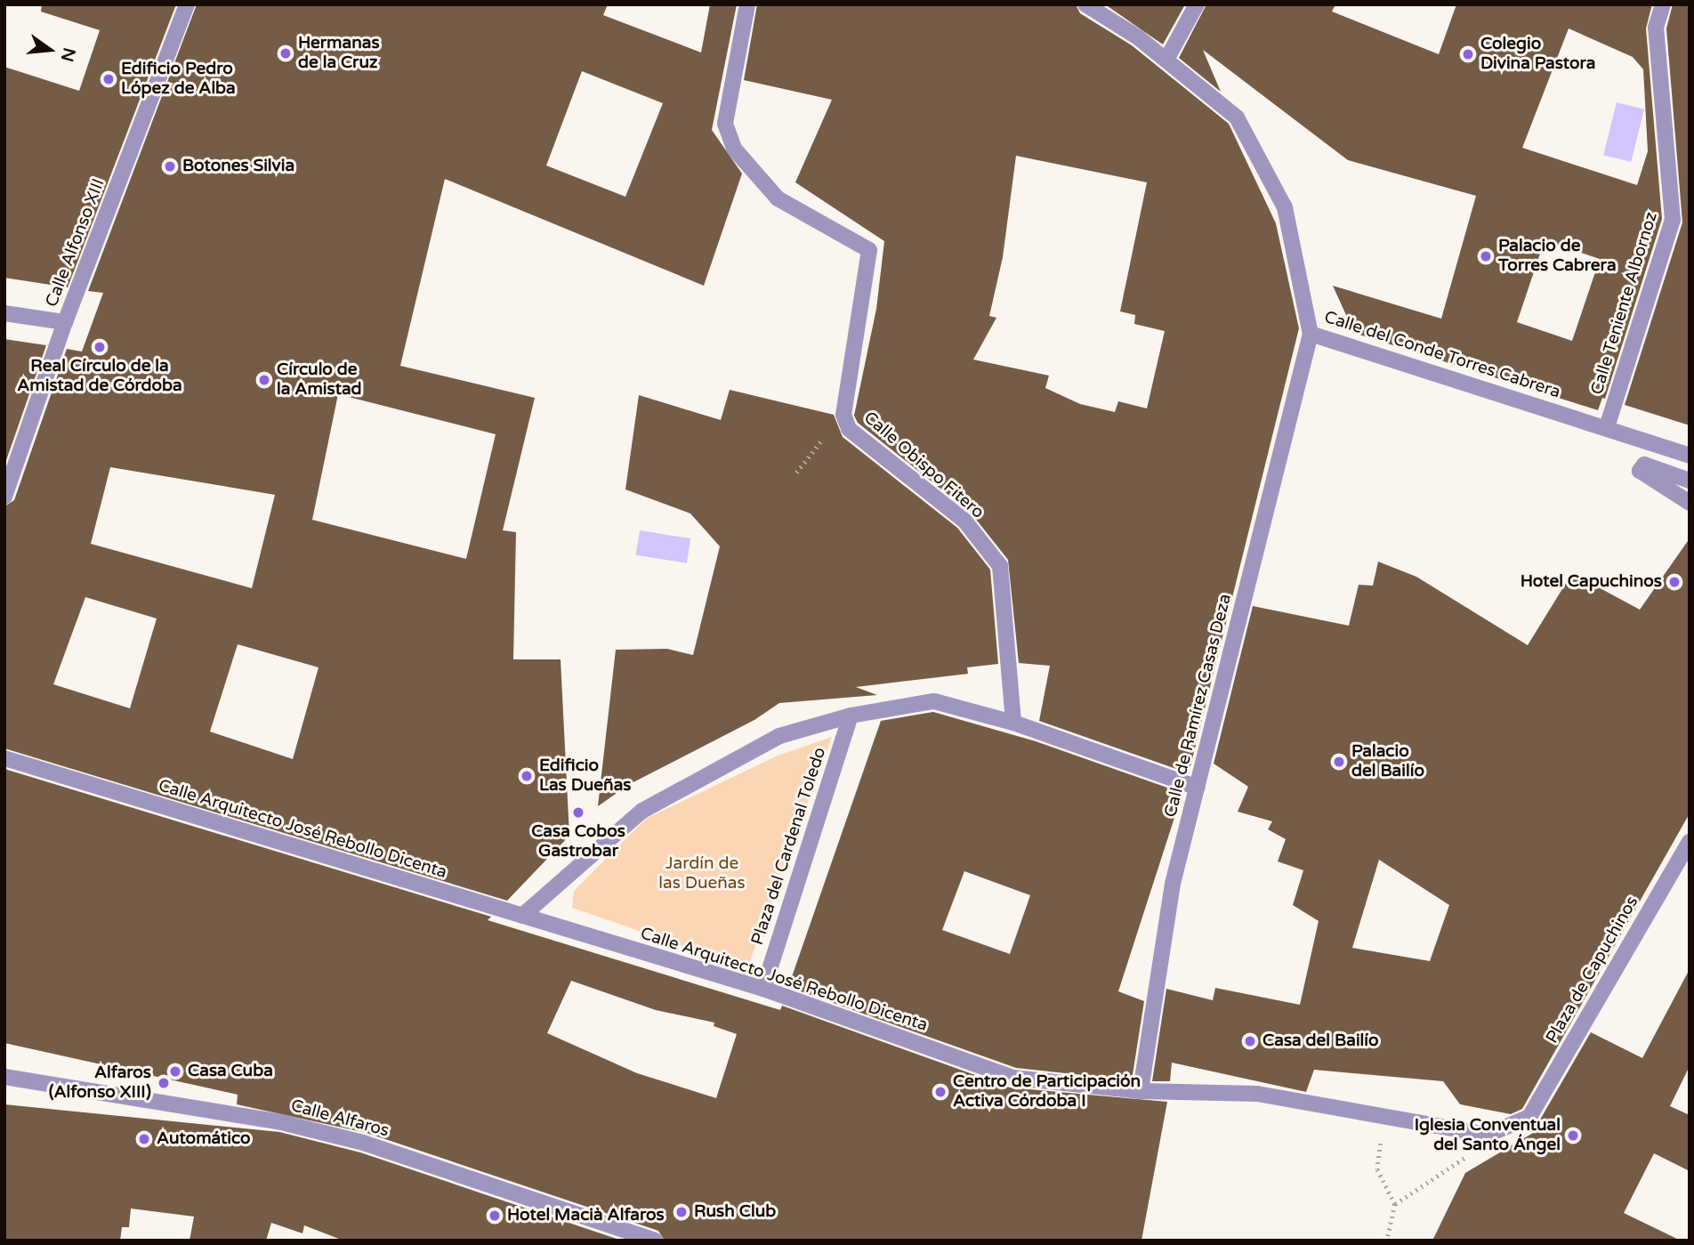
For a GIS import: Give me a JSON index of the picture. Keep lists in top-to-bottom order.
{
  "streets": {
    "street": [
      "Calle Alfonso XIII",
      "Calle Teniente Albornoz",
      "Calle del Conde Torres Cabrera",
      "Calle Obispo Fitero",
      "Calle de Ramírez Casas Deza",
      "Calle Arquitecto José Rebollo Dicenta",
      "Plaza del Cardenal Toledo",
      "Plaza de Capuchinos",
      "Calle Alfaros"
    ]
  },
  "crossings": [
    ["Calle Teniente Albornoz", "Calle del Conde Torres Cabrera"],
    ["Calle del Conde Torres Cabrera", "Calle de Ramírez Casas Deza"],
    ["Calle Obispo Fitero", "Plaza del Cardenal Toledo"],
    ["Calle de Ramírez Casas Deza", "Calle Arquitecto José Rebollo Dicenta"],
    ["Calle de Ramírez Casas Deza", "Plaza del Cardenal Toledo"],
    ["Calle Arquitecto José Rebollo Dicenta", "Plaza del Cardenal Toledo"],
    ["Calle Arquitecto José Rebollo Dicenta", "Plaza de Capuchinos"]
  ],
  "parks": ["Jardín de las Dueñas"],
  "places": [
    "Hermanas de la Cruz",
    "Colegio Divina Pastora",
    "Edificio Pedro López de Alba",
    "Botones Silvia",
    "Palacio de Torres Cabrera",
    "Real Círculo de la Amistad de Córdoba",
    "Círculo de la Amistad",
    "Hotel Capuchinos",
    "Palacio del Bailío",
    "Edificio Las Dueñas",
    "Casa Cobos Gastrobar",
    "Casa del Bailío",
    "Casa Cuba",
    "Alfaros (Alfonso XIII)",
    "Centro de Participación Activa Córdoba I",
    "Iglesia Conventual del Santo Ángel",
    "Automático",
    "Rush Club",
    "Hotel Macià Alfaros"
  ],
  "north": "right"
}
